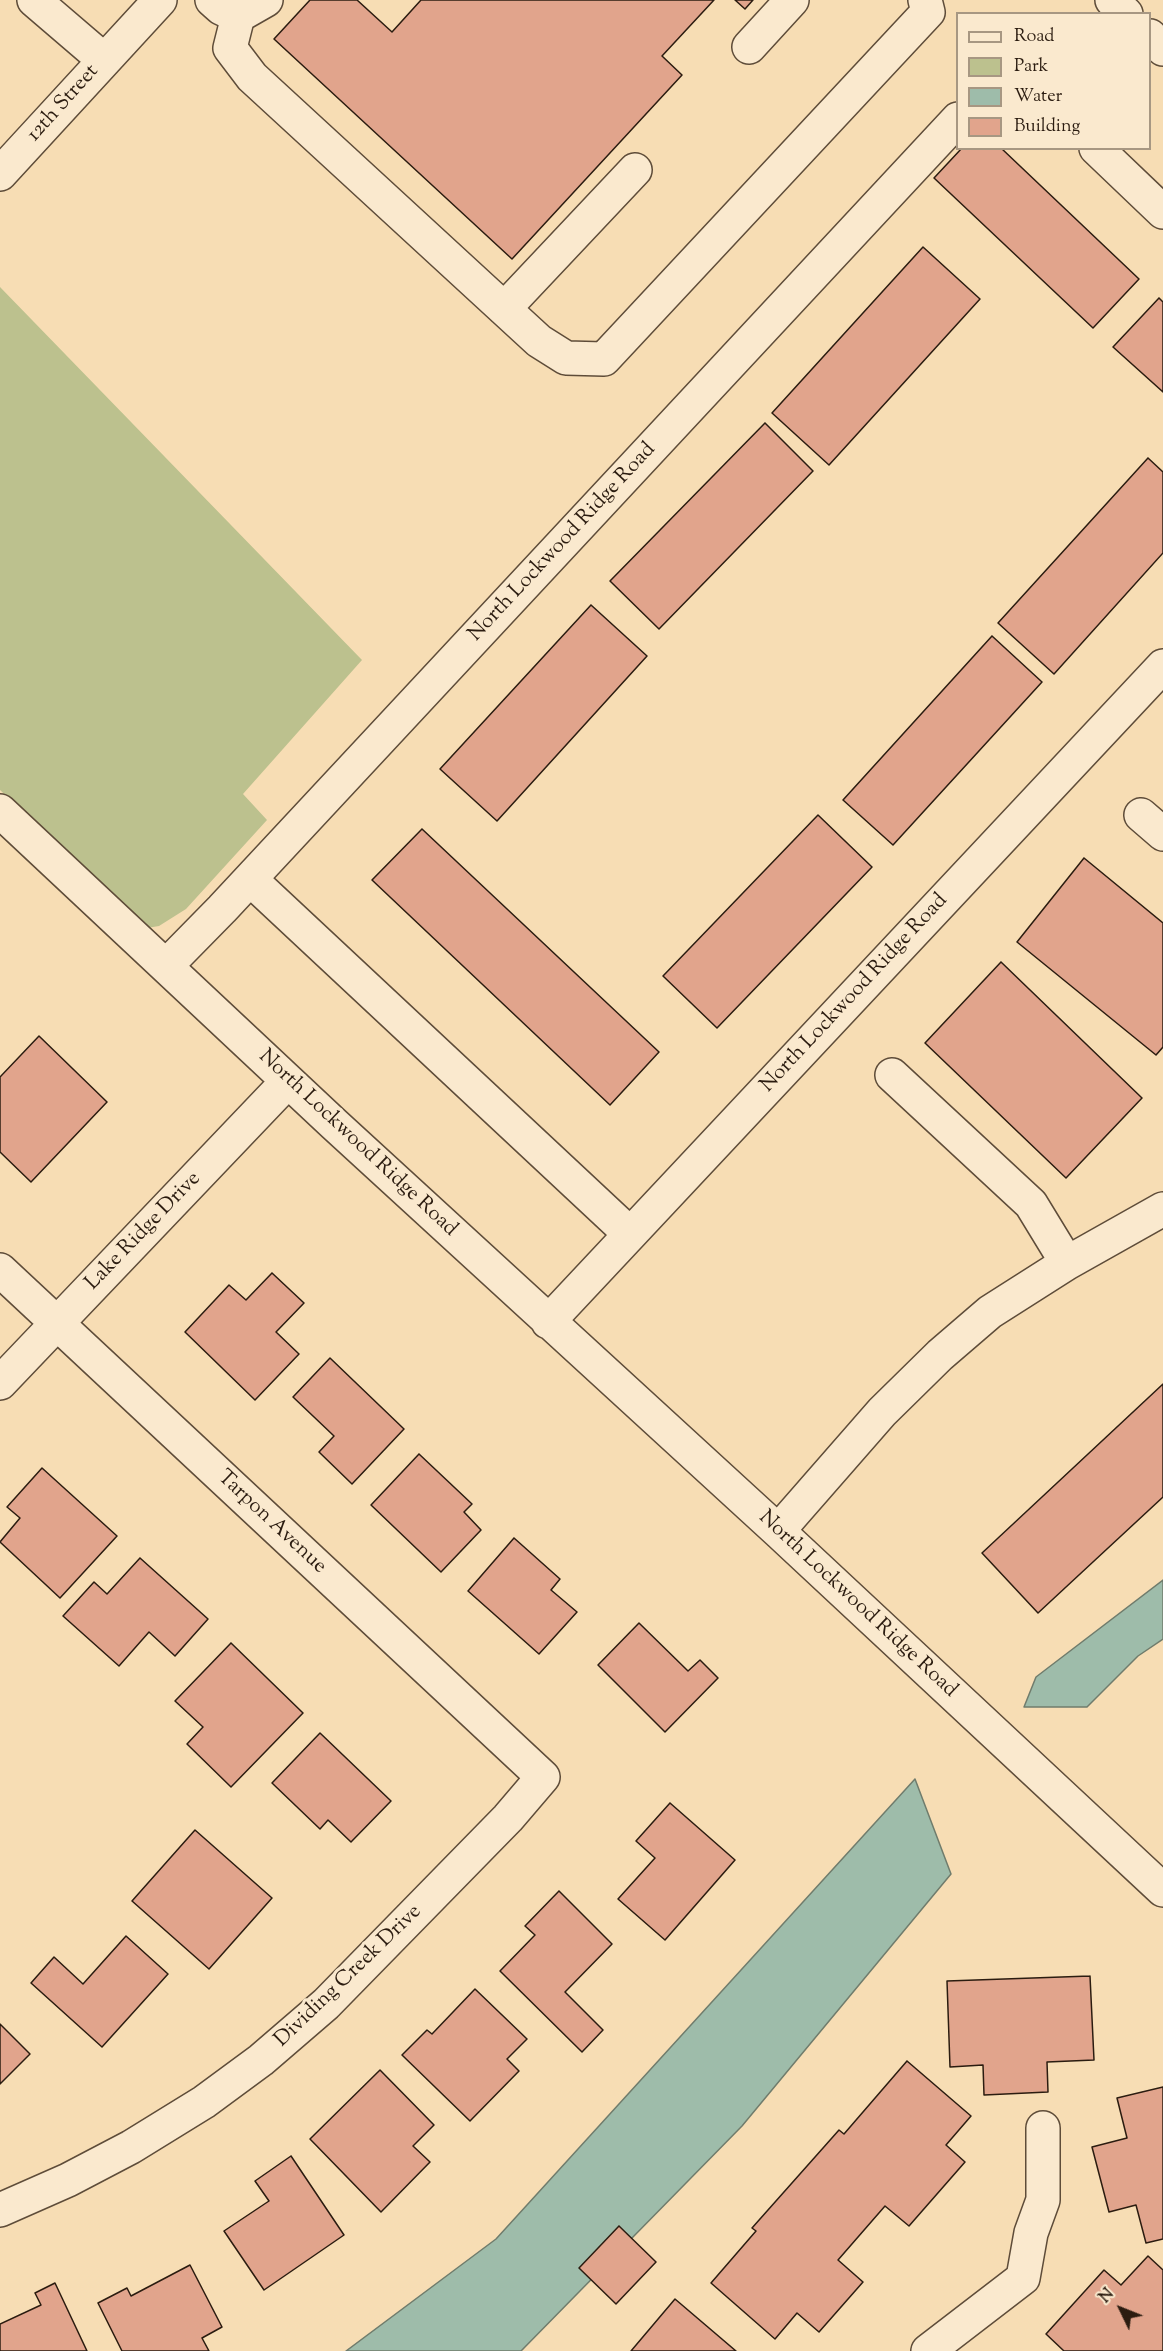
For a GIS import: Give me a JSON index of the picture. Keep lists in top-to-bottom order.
{
  "streets": {
    "street": [
      "12th Street",
      "North Lockwood Ridge Road",
      "Lake Ridge Drive",
      "Tarpon Avenue",
      "Dividing Creek Drive"
    ]
  },
  "crossings": [
    ["North Lockwood Ridge Road", "Lake Ridge Drive"],
    ["Lake Ridge Drive", "Tarpon Avenue"],
    ["Tarpon Avenue", "Dividing Creek Drive"]
  ],
  "legend": [
    "Road",
    "Park",
    "Water",
    "Building"
  ],
  "north": "top left"
}
